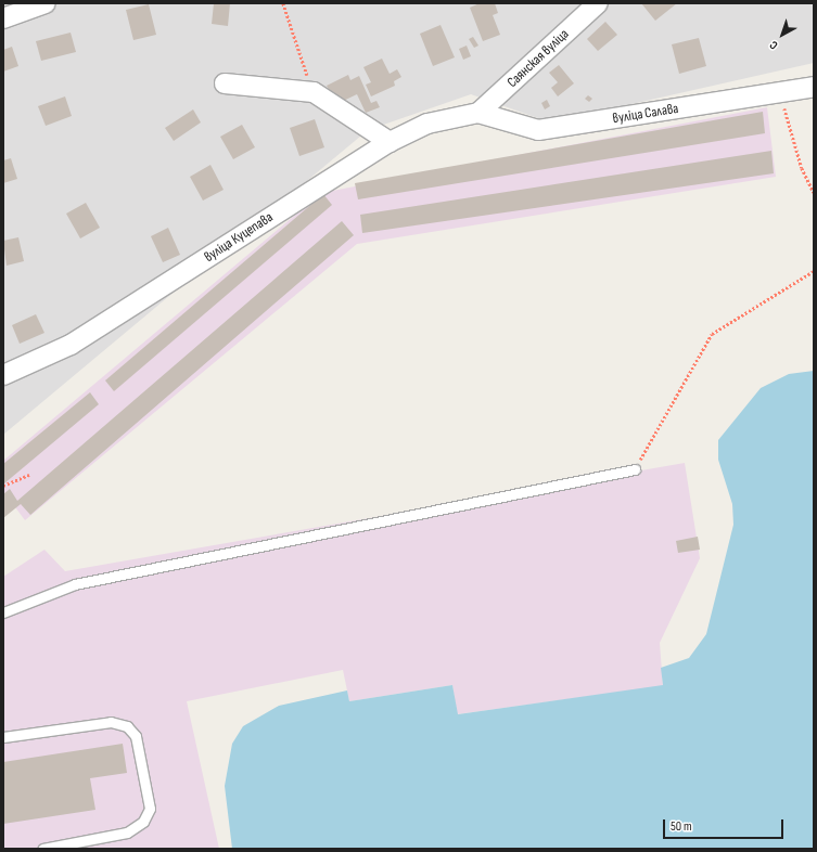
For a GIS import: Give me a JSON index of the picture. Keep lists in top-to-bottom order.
{
  "streets": {
    "street": ["Саянская вуліца", "вуліца Салава", "вуліца Куцепава"]
  },
  "crossings": [
    ["Саянская вуліца", "вуліца Салава"],
    ["Саянская вуліца", "вуліца Куцепава"],
    ["вуліца Салава", "вуліца Куцепава"]
  ],
  "scale_bar": "50 m",
  "north": "bottom left"
}
